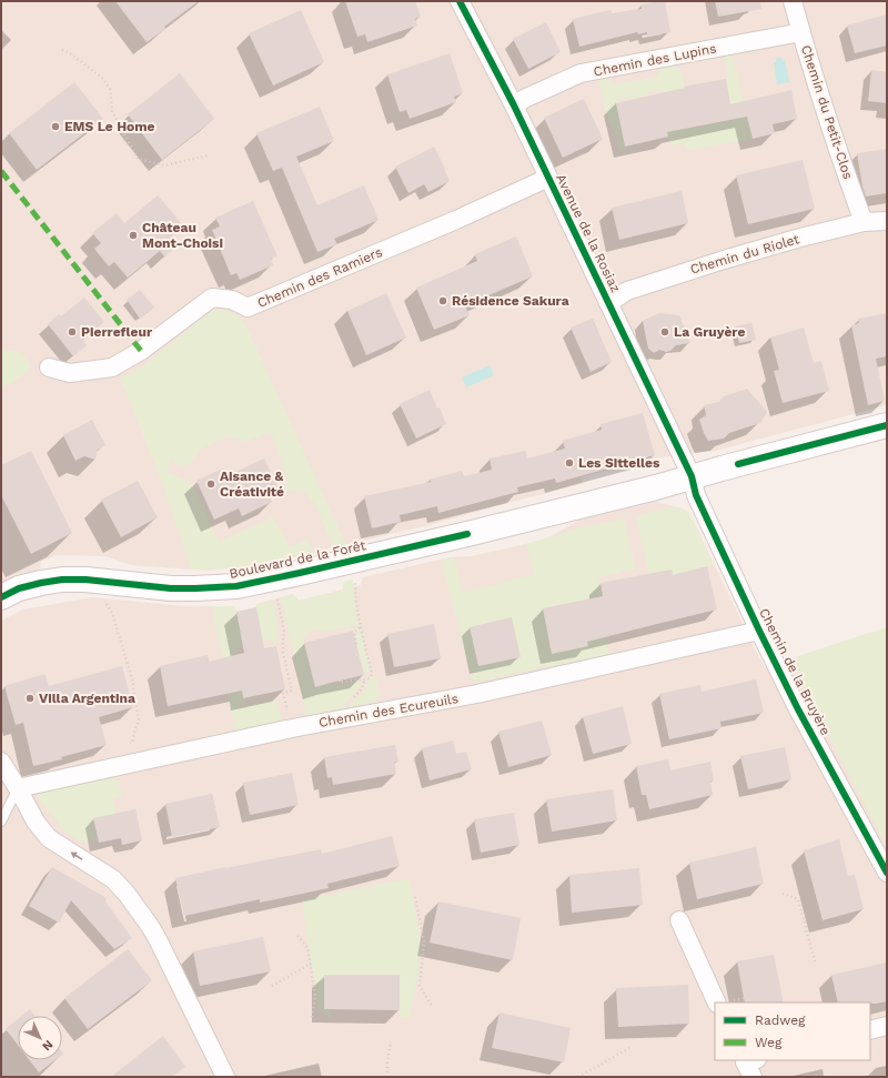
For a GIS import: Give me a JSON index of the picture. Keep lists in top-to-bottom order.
{
  "streets": {
    "street": [
      "Chemin des Lupins",
      "Chemin du Petit-Clos",
      "Avenue de la Rosiaz",
      "Chemin du Riolet",
      "Chemin des Ramiers",
      "Boulevard de la Forêt",
      "Chemin de la Bruyère",
      "Chemin des Ecureuils"
    ]
  },
  "crossings": [
    ["Chemin des Lupins", "Chemin du Petit-Clos"],
    ["Chemin des Lupins", "Avenue de la Rosiaz"],
    ["Chemin du Petit-Clos", "Chemin du Riolet"],
    ["Avenue de la Rosiaz", "Chemin du Riolet"],
    ["Avenue de la Rosiaz", "Chemin des Ramiers"],
    ["Avenue de la Rosiaz", "Boulevard de la Forêt"],
    ["Avenue de la Rosiaz", "Chemin de la Bruyère"],
    ["Boulevard de la Forêt", "Chemin de la Bruyère"],
    ["Chemin de la Bruyère", "Chemin des Ecureuils"]
  ],
  "places": [
    "EMS Le Home",
    "Château Mont-Choisi",
    "Résidence Sakura",
    "Pierrefleur",
    "La Gruyère",
    "Les Sittelles",
    "Aisance & Créativité",
    "Villa Argentina"
  ],
  "legend": ["Radweg", "Weg"],
  "north": "bottom right"
}
